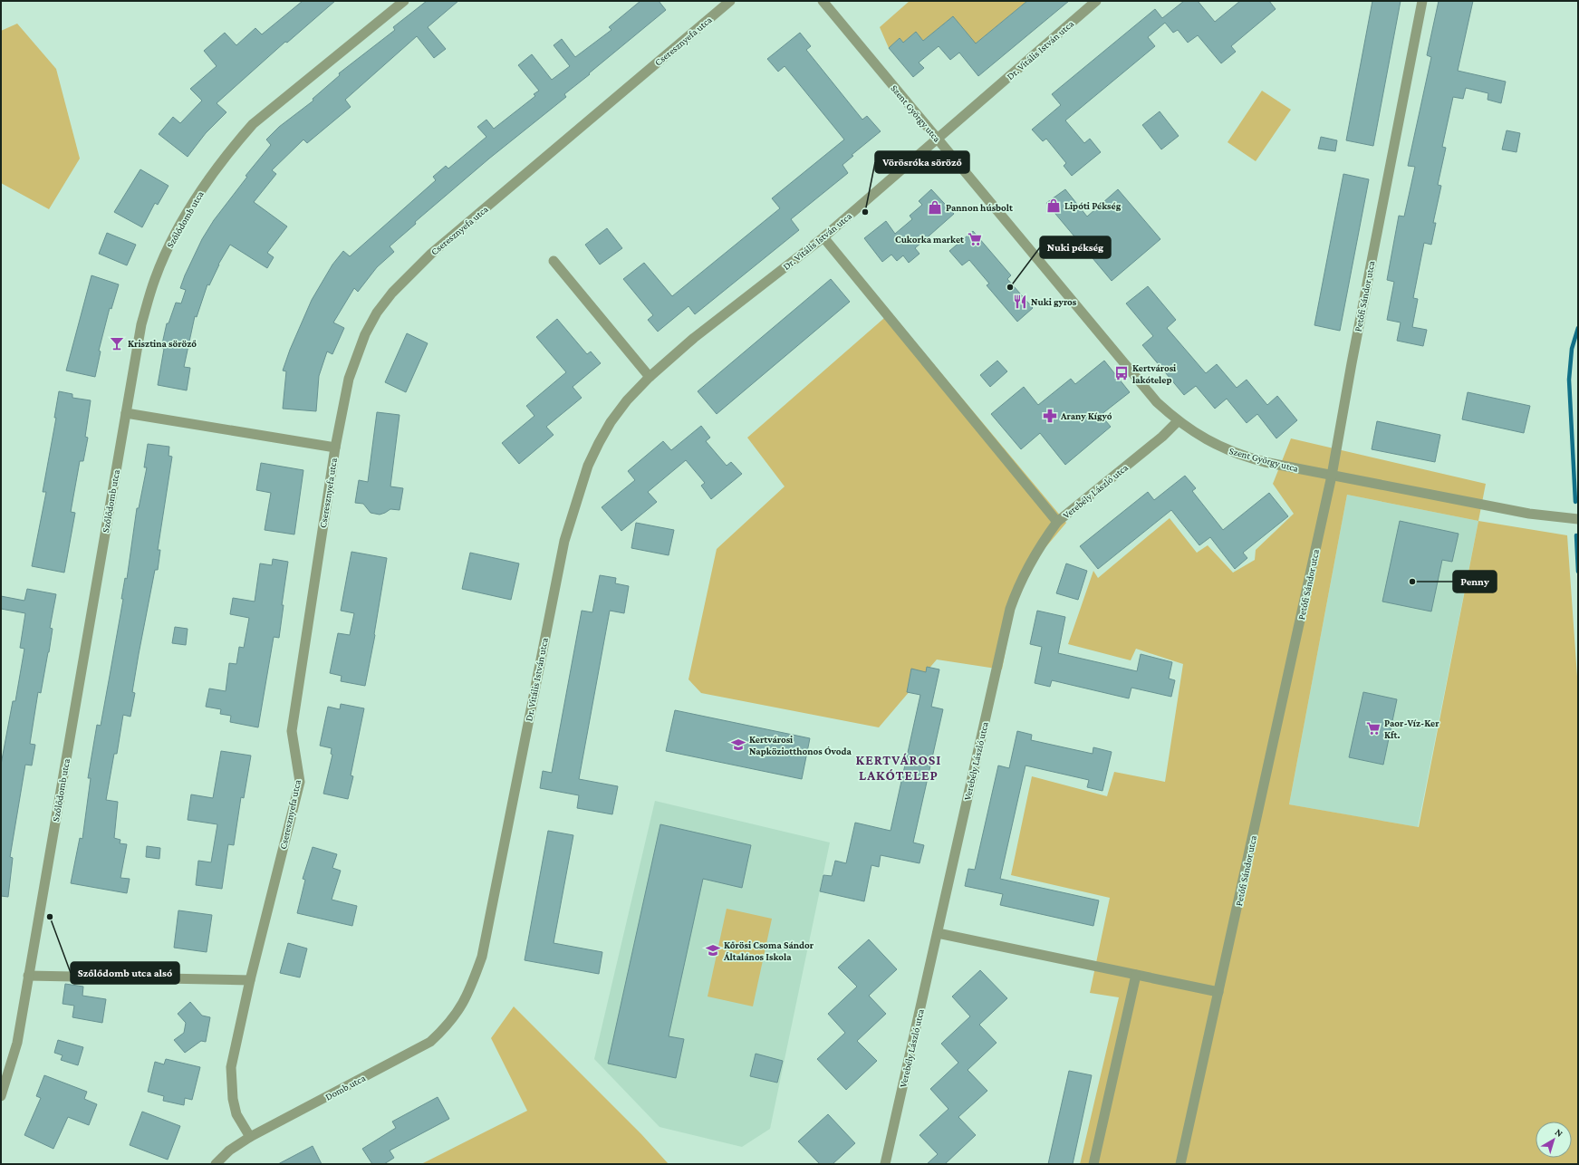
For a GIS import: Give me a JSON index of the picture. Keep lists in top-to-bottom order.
{
  "streets": {
    "street": [
      "Cseresznyefa utca",
      "Dr. Vitális István utca",
      "Szent György utca",
      "Szőlődomb utca",
      "Petőfi Sándor utca",
      "Verebély László utca",
      "Domb utca"
    ]
  },
  "crossings": [
    ["Cseresznyefa utca", "Domb utca"],
    ["Dr. Vitális István utca", "Szent György utca"],
    ["Dr. Vitális István utca", "Domb utca"],
    ["Szent György utca", "Petőfi Sándor utca"],
    ["Szent György utca", "Verebély László utca"]
  ],
  "districts": ["KERTVÁROSI LAKÓTELEP"],
  "places": {
    "shop": ["Lipóti Pékség", "Pannon húsbolt"],
    "other": [
      "Vörösróka söröző",
      "Nuki pékség",
      "Penny",
      "Szőlődomb utca alsó"
    ],
    "supermarket": ["Cukorka market", "Paor-Víz-Ker Kft."],
    "restaurant": ["Nuki gyros"],
    "bar": ["Krisztina söröző"],
    "bus stop": ["Kertvárosi lakótelep"],
    "pharmacy": ["Arany Kígyó"],
    "school or university": ["Kertvárosi Napköziotthonos Óvoda", "Kőrösi Csoma Sándor Általános Iskola"]
  },
  "north": "top right"
}
